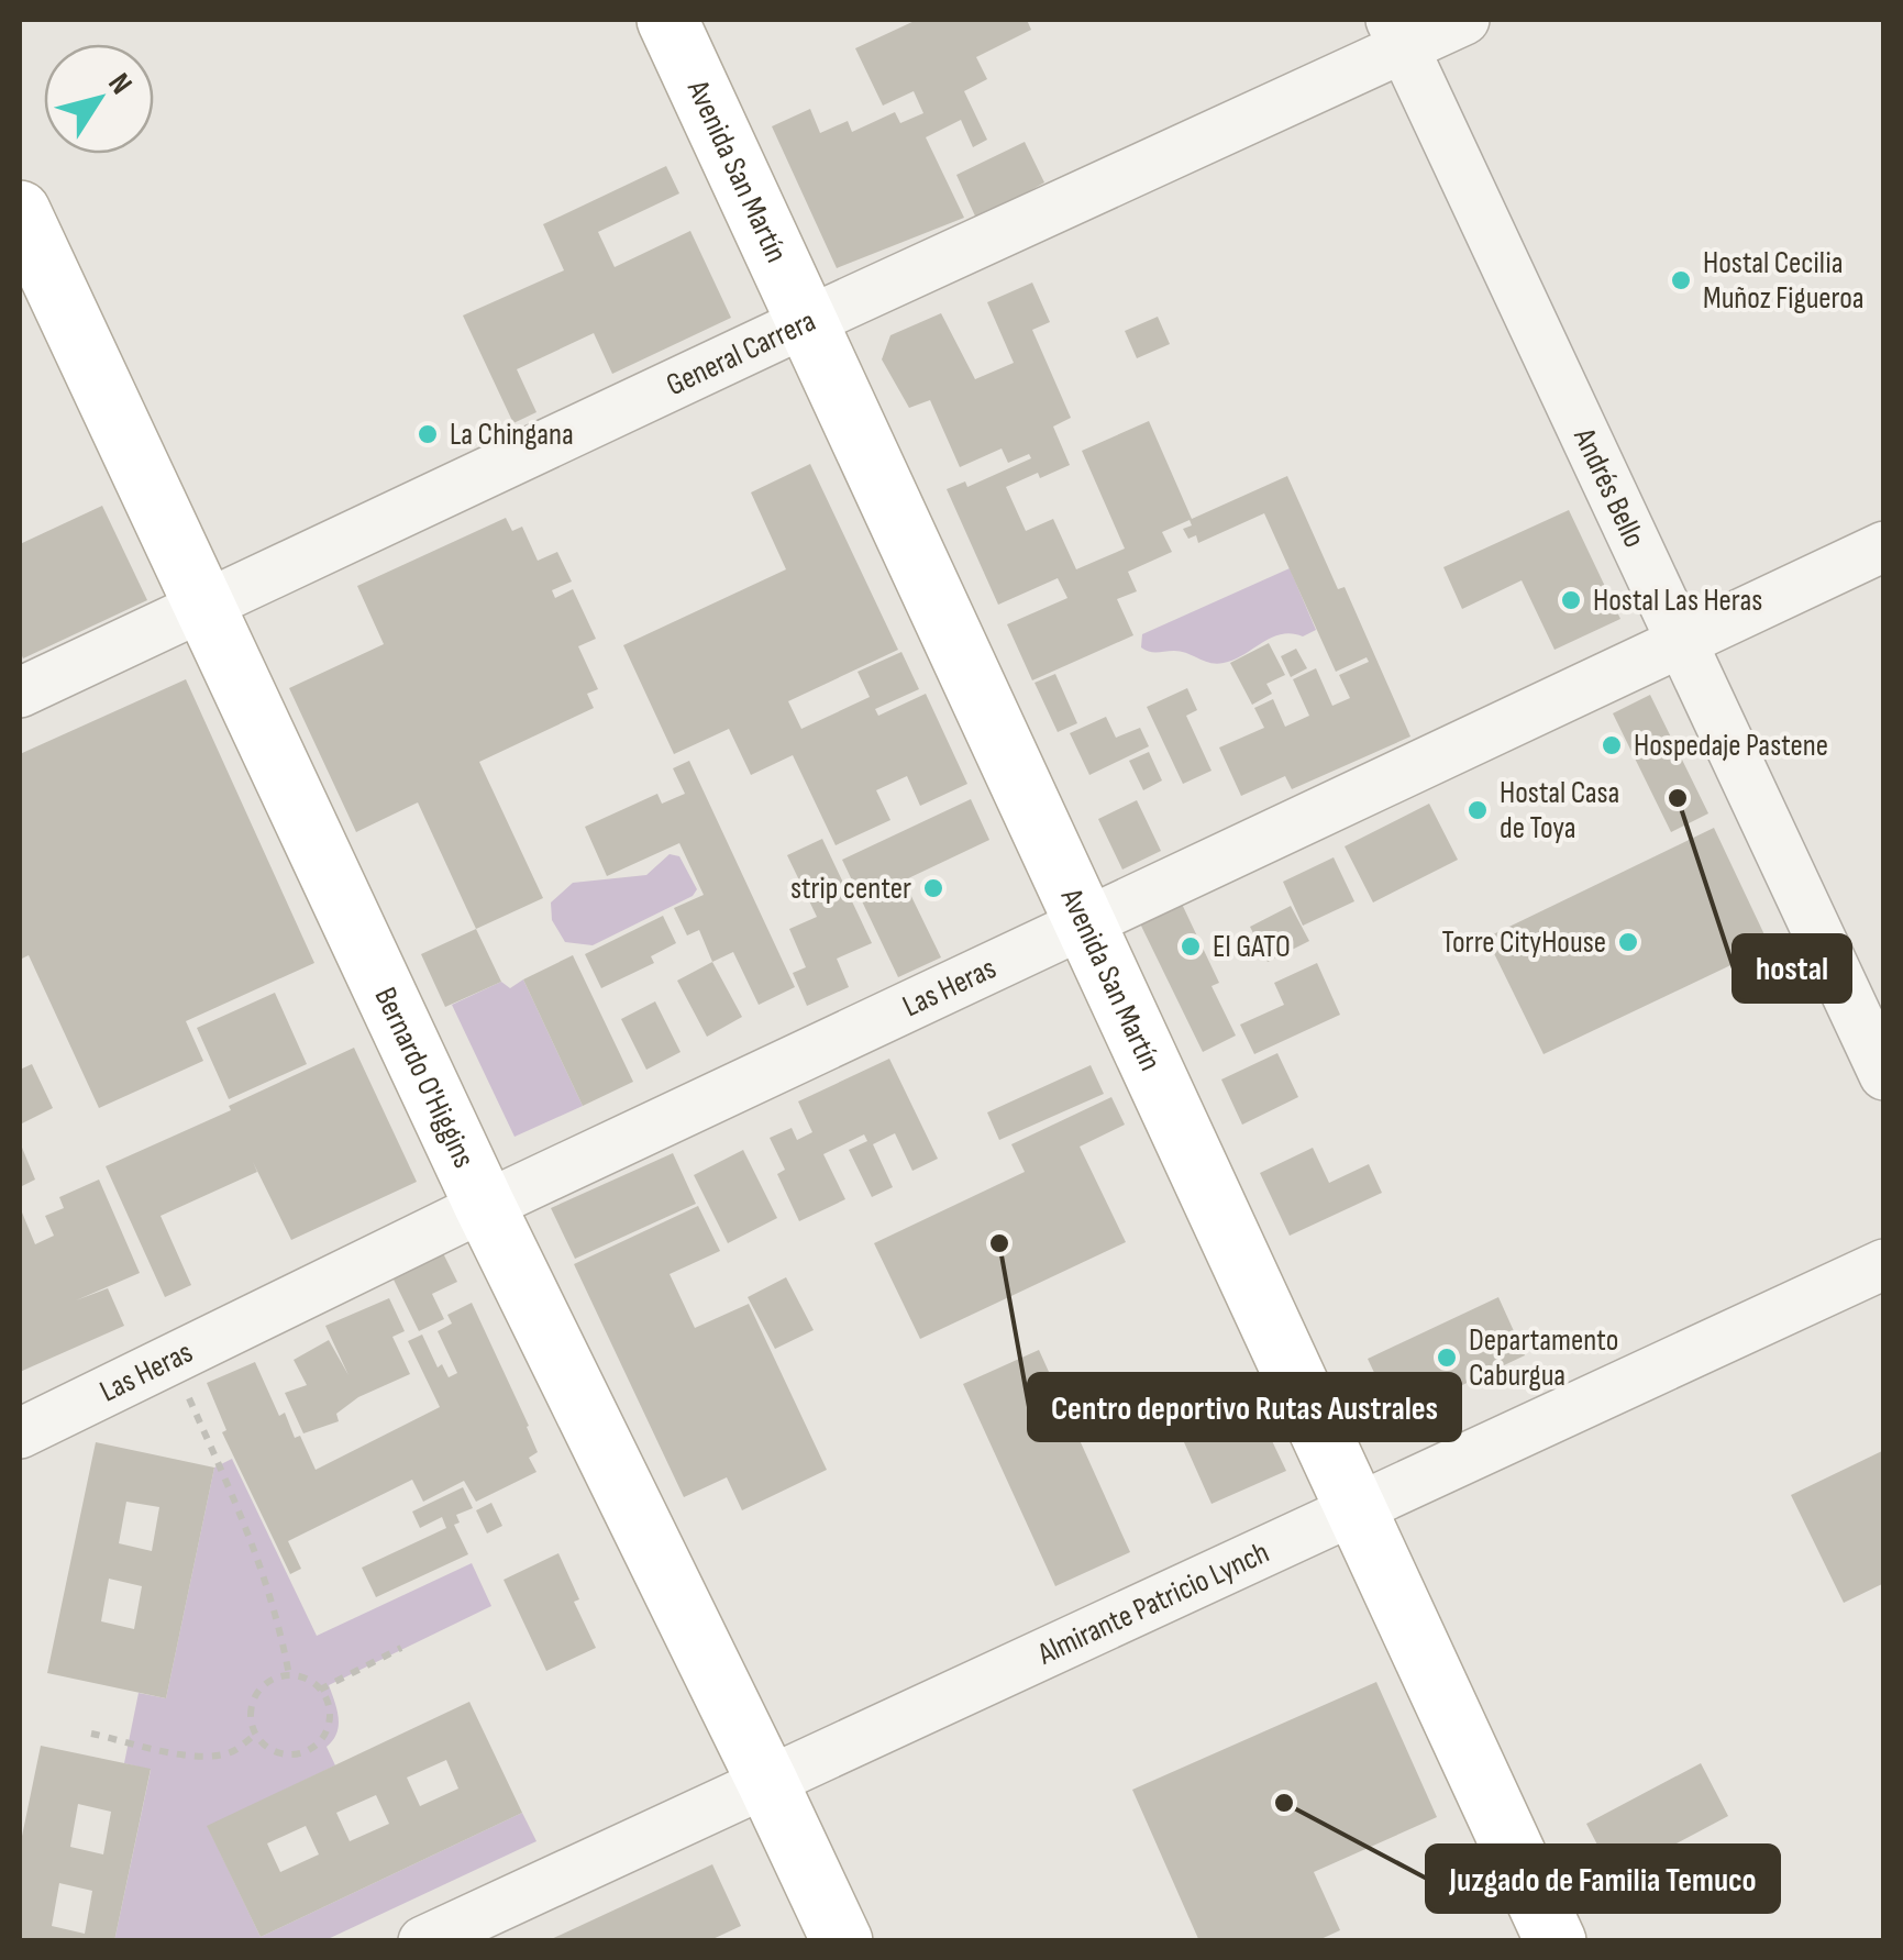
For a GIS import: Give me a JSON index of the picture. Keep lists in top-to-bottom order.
{
  "streets": {
    "main road": ["Avenida San Martín", "Bernardo O'Higgins"],
    "street": [
      "General Carrera",
      "Andrés Bello",
      "Las Heras",
      "Almirante Patricio Lynch"
    ]
  },
  "crossings": [
    ["Avenida San Martín", "General Carrera"],
    ["Avenida San Martín", "Las Heras"],
    ["Avenida San Martín", "Almirante Patricio Lynch"],
    ["General Carrera", "Andrés Bello"],
    ["General Carrera", "Bernardo O'Higgins"],
    ["Andrés Bello", "Las Heras"],
    ["Las Heras", "Bernardo O'Higgins"],
    ["Bernardo O'Higgins", "Almirante Patricio Lynch"]
  ],
  "places": [
    "Hostal Cecilia Muñoz Figueroa",
    "La Chingana",
    "Hostal Las Heras",
    "Hospedaje Pastene",
    "hostal",
    "Hostal Casa de Toya",
    "strip center",
    "Torre CityHouse",
    "El GATO",
    "Centro deportivo Rutas Australes",
    "Departamento Caburgua",
    "Juzgado de Familia Temuco"
  ],
  "north": "top right"
}
